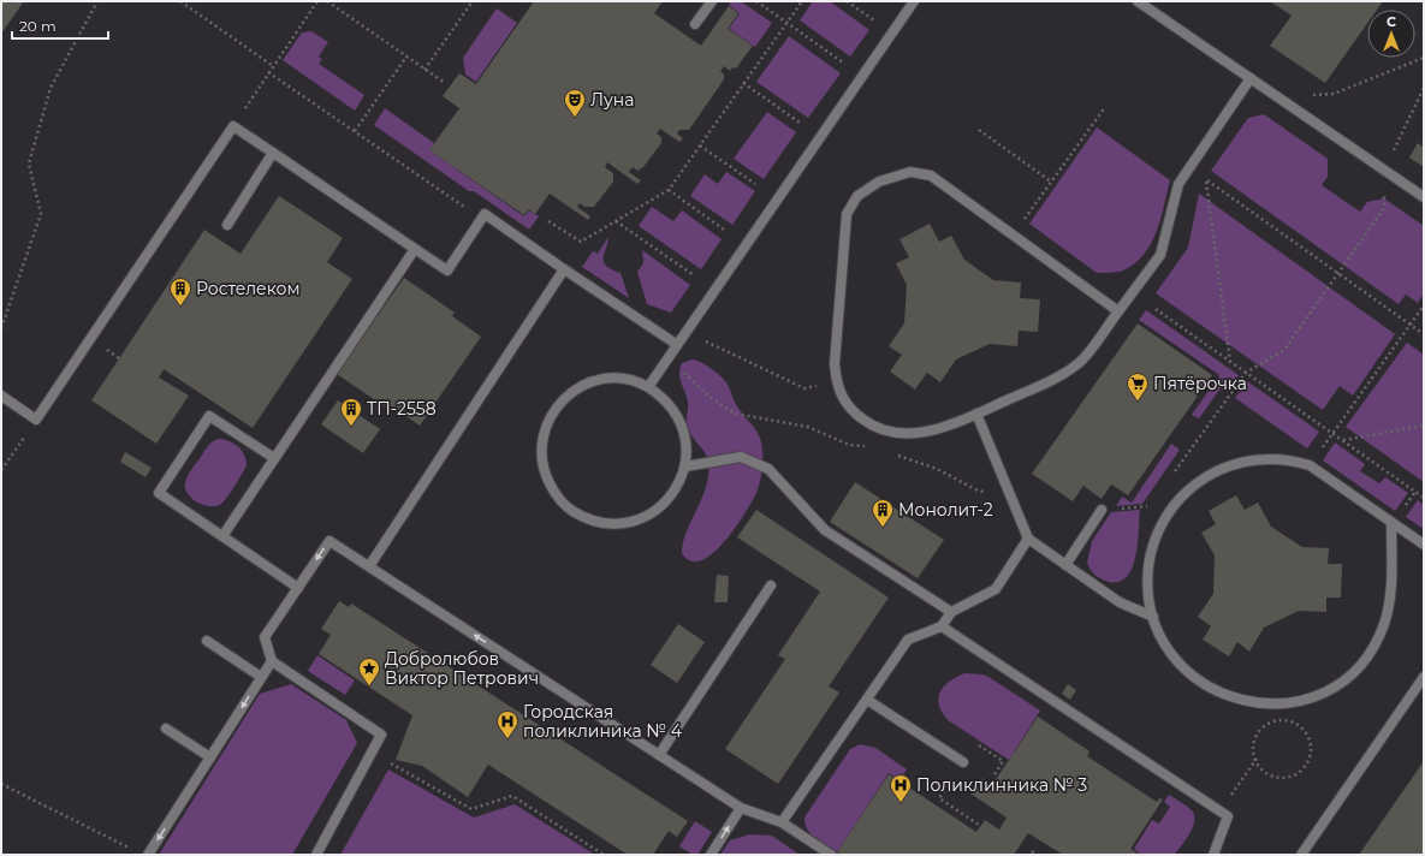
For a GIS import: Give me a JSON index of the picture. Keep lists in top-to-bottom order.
{
  "places": {
    "theatre": ["Луна"],
    "building": ["Ростелеком", "ТП-2558", "Монолит-2"],
    "supermarket": ["Пятёрочка"],
    "place": ["Добролюбов Виктор Петрович"],
    "hospital": ["Городская поликлиника № 4", "Поликлинника № 3"]
  },
  "scale_bar": "20 m",
  "north": "top"
}
